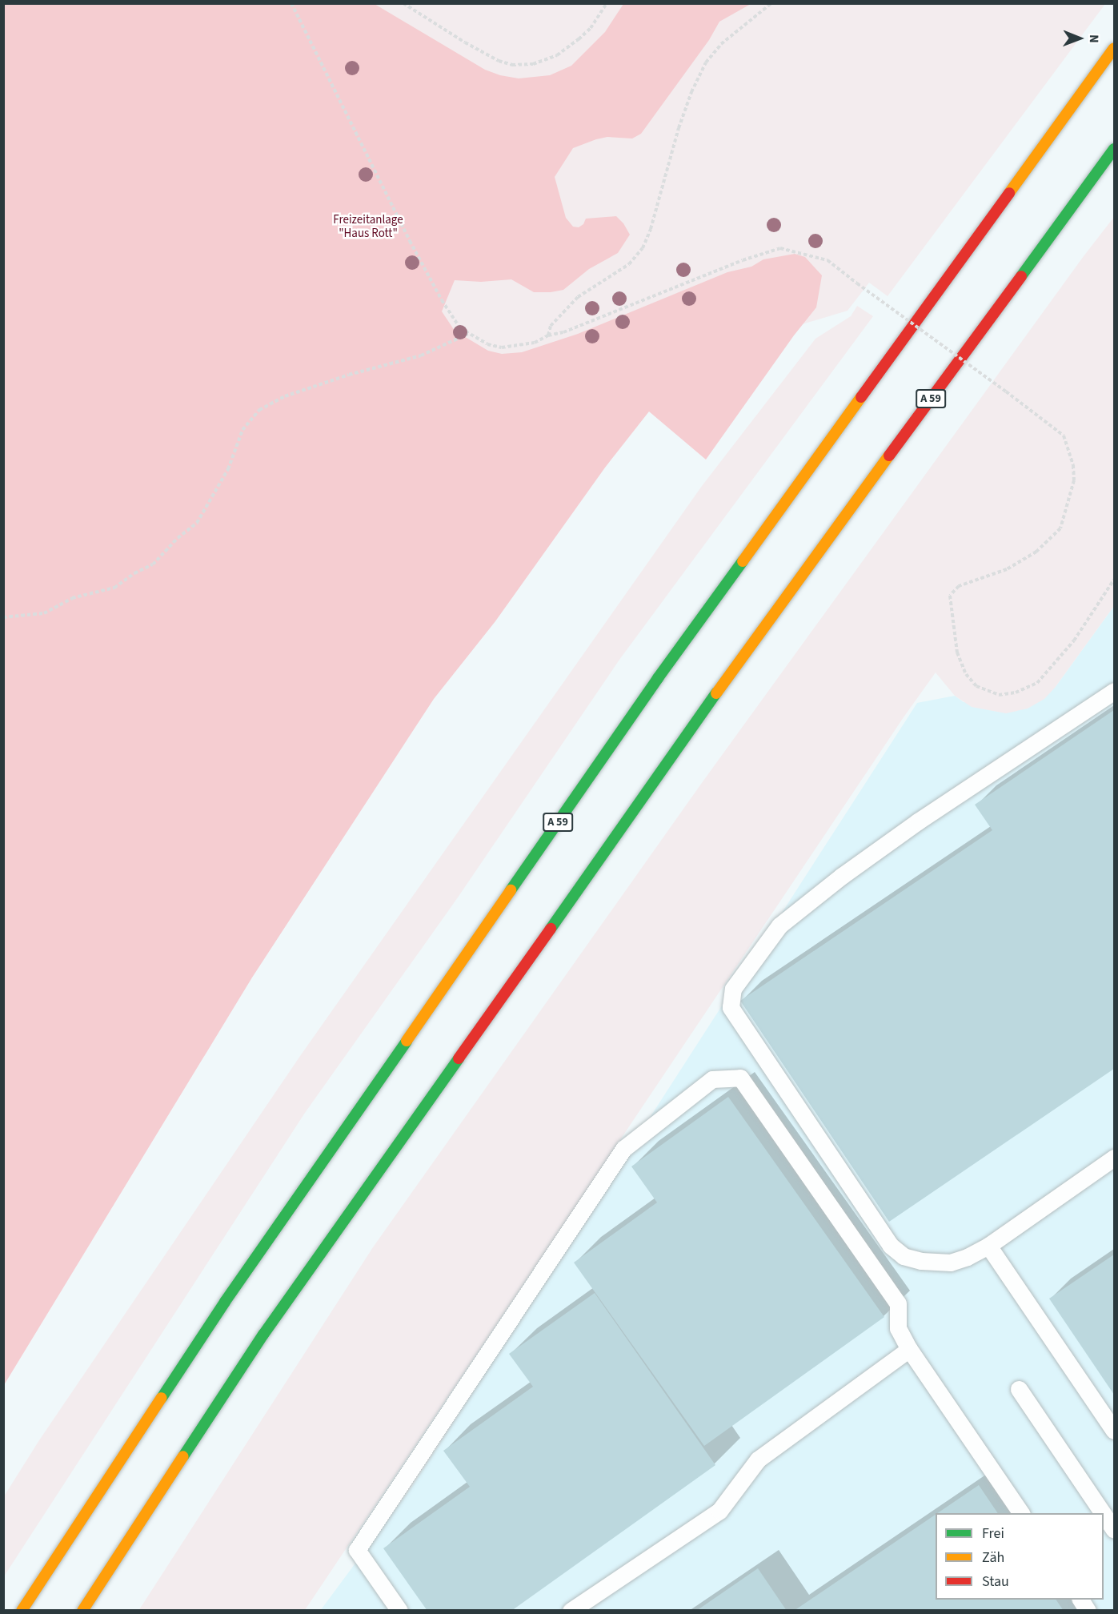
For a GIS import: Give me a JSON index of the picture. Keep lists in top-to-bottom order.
{
  "streets": {
    "highway": ["A 59"]
  },
  "parks": ["Freizeitanlage \"Haus Rott\""],
  "legend": ["Frei", "Zäh", "Stau"],
  "north": "right"
}
